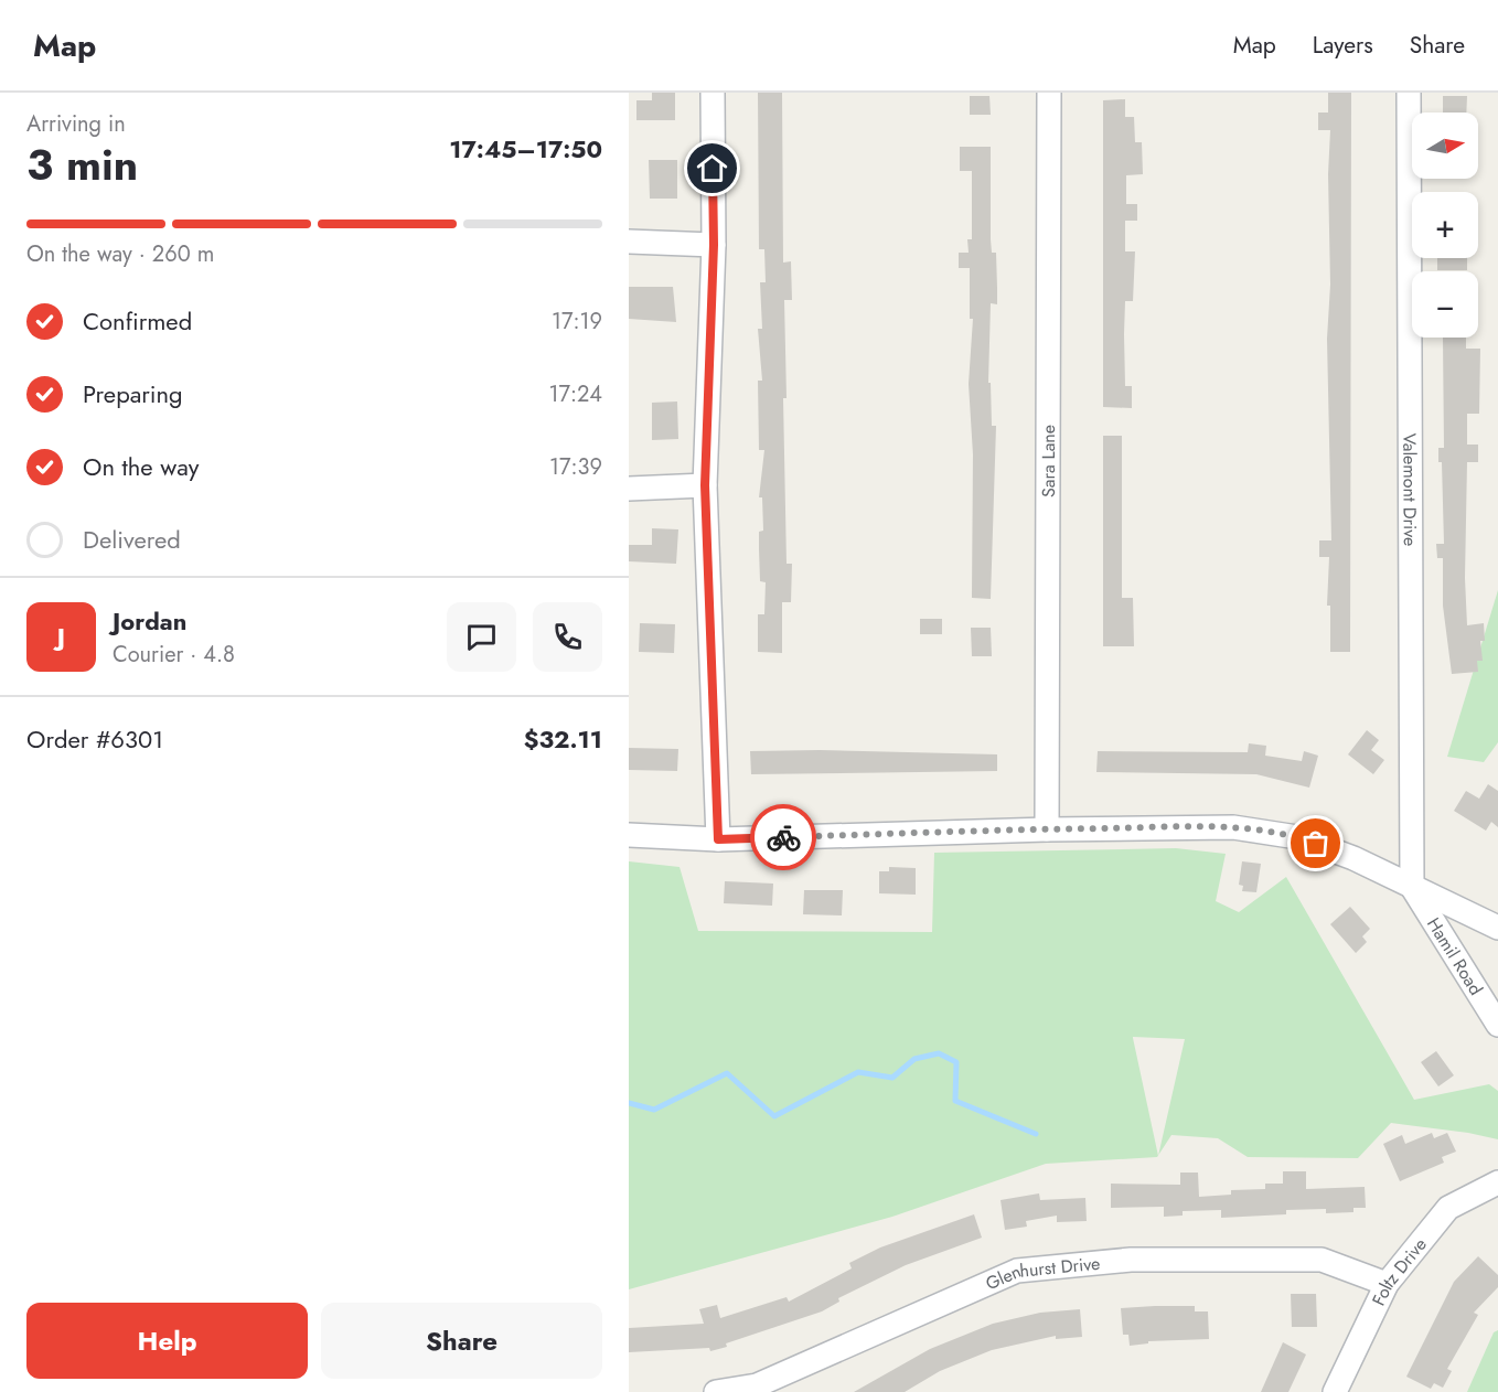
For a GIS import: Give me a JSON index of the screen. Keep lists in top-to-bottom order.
{
  "streets": {
    "street": [
      "Sara Lane",
      "Valemont Drive",
      "Hamil Road",
      "Foltz Drive",
      "Glenhurst Drive"
    ]
  },
  "crossings": [
    ["Sara Lane", "Hamil Road"],
    ["Valemont Drive", "Hamil Road"],
    ["Foltz Drive", "Glenhurst Drive"]
  ],
  "north": "right",
  "page": {
    "header": "Map",
    "nav": ["Map", "Layers", "Share"],
    "heading": ["3 min", "Arriving in", "17:45–17:50"],
    "panel": [
      "Jordan",
      "Courier · 4.8",
      "Order #6301",
      "$32.11"
    ],
    "map_buttons": ["+", "−"],
    "bar": "On the way · 260 m",
    "list": [
      ["Confirmed", "17:19"],
      ["Preparing", "17:24"],
      ["On the way", "17:39"],
      "Delivered"
    ],
    "round": "J",
    "buttons": ["Help", "Share"]
  }
}
